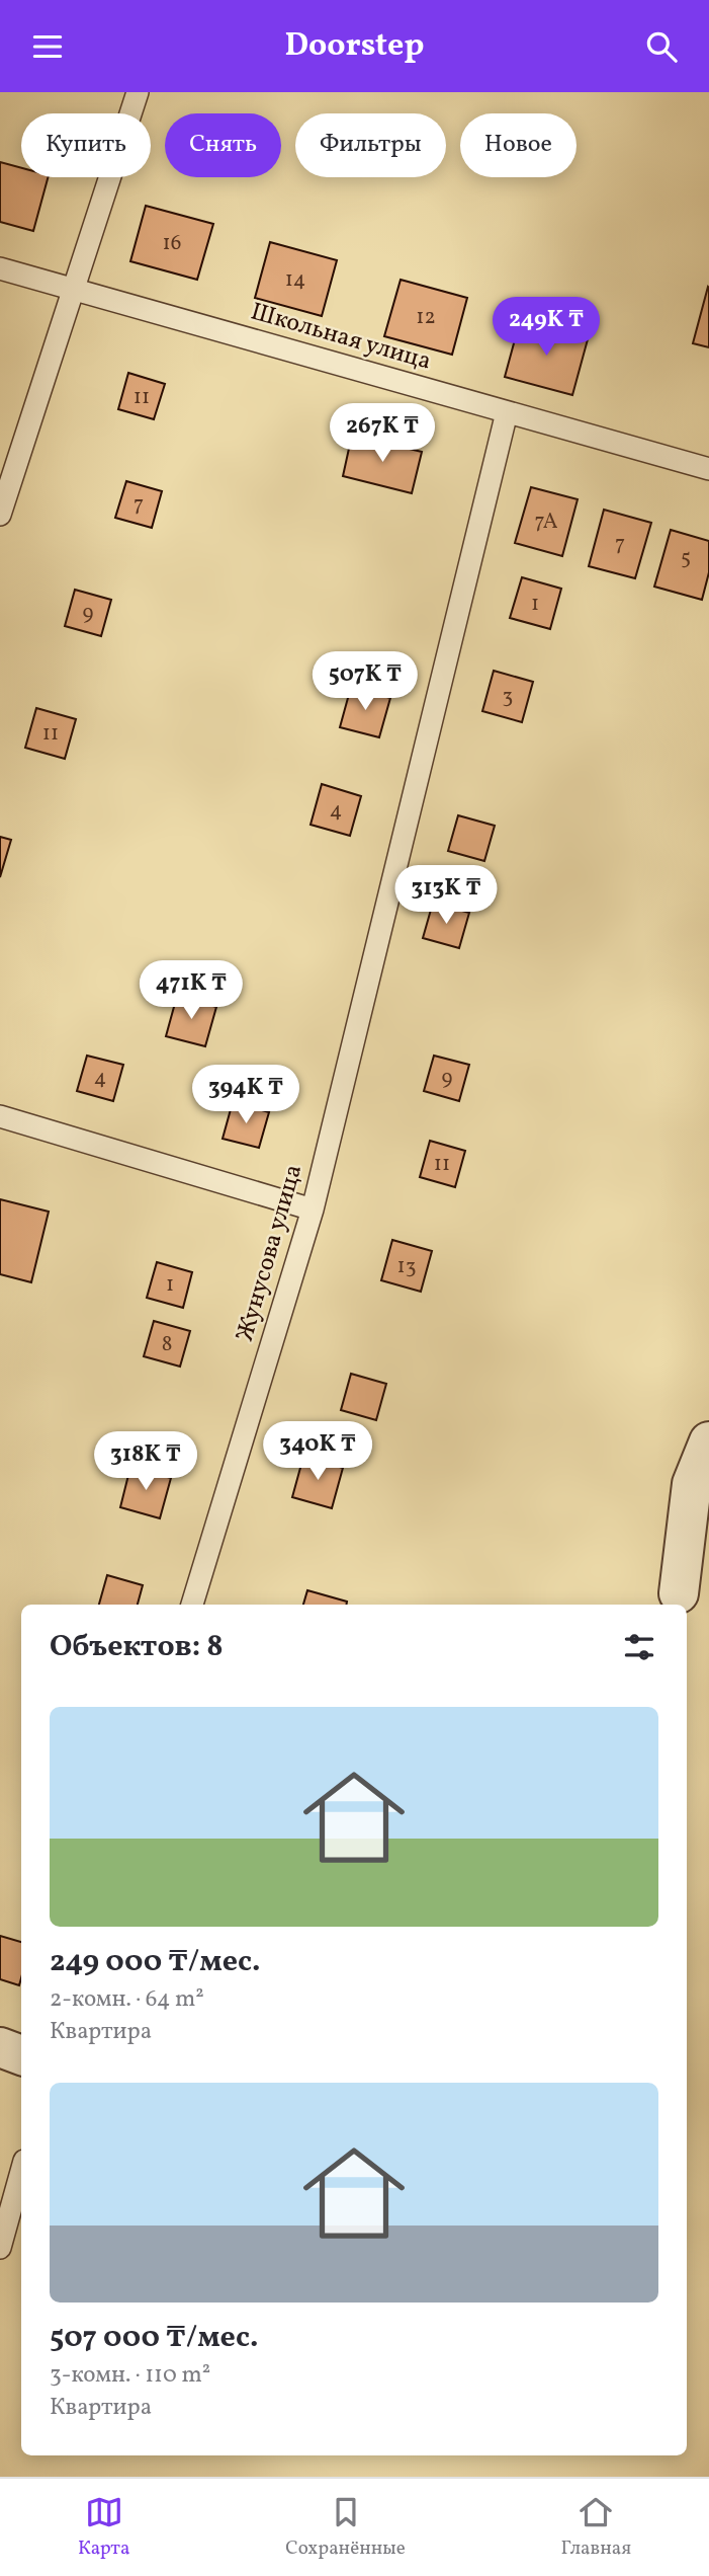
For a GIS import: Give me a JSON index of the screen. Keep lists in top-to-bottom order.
{
  "streets": {
    "lane": ["Школьная улица", "Жунусова улица"]
  },
  "crossings": [
    ["Школьная улица", "Жунусова улица"]
  ],
  "house_numbers": [
    "16",
    "14",
    "12",
    "11",
    "7",
    "7А",
    "7",
    "5",
    "1",
    "9",
    "3",
    "11",
    "4",
    "4",
    "9",
    "11",
    "13",
    "1",
    "8"
  ],
  "page": {
    "header": "Doorstep",
    "chip": [
      "Купить",
      "Снять",
      "Фильтры",
      "Новое"
    ],
    "price": [
      "249K ₸",
      "267K ₸",
      "507K ₸",
      "313K ₸",
      "471K ₸",
      "394K ₸",
      "340K ₸",
      "318K ₸"
    ],
    "heading": "Объектов: 8",
    "list": [
      {
        "name": "249 000 ₸/мес.",
        "note": "2-комн. · 64 m² · Квартира"
      },
      {
        "name": "507 000 ₸/мес.",
        "note": "3-комн. · 110 m² · Квартира"
      }
    ],
    "tabs": ["Карта", "Сохранённые", "Главная"]
  }
}
